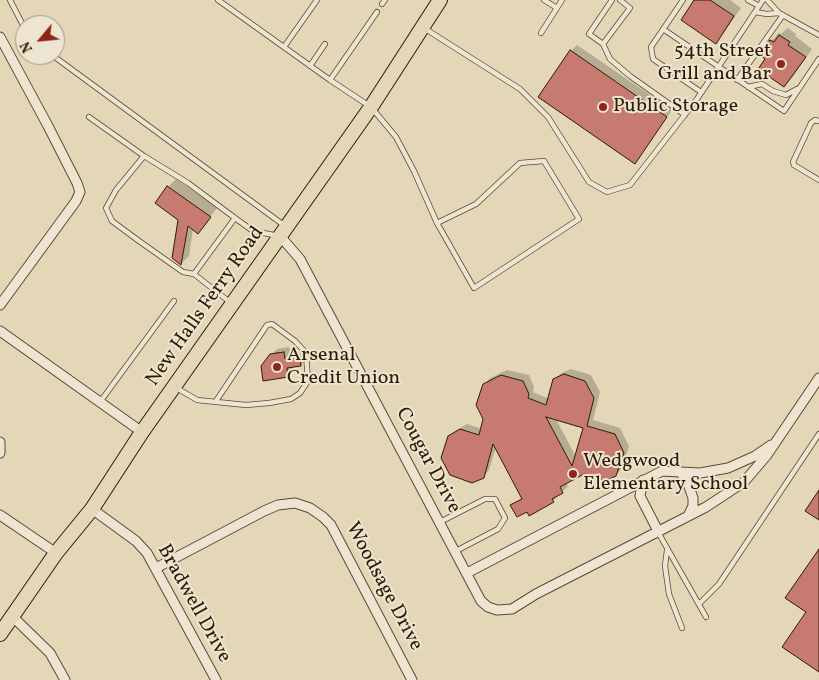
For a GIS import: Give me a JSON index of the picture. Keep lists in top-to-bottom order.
{
  "streets": {
    "main road": ["New Halls Ferry Road"],
    "street": ["Cougar Drive", "Woodsage Drive", "Bradwell Drive"]
  },
  "crossings": [
    ["New Halls Ferry Road", "Cougar Drive"],
    ["New Halls Ferry Road", "Bradwell Drive"],
    ["Woodsage Drive", "Bradwell Drive"]
  ],
  "places": [
    "54th Street Grill and Bar",
    "Public Storage",
    "Arsenal Credit Union",
    "Wedgwood Elementary School"
  ],
  "north": "bottom left"
}
